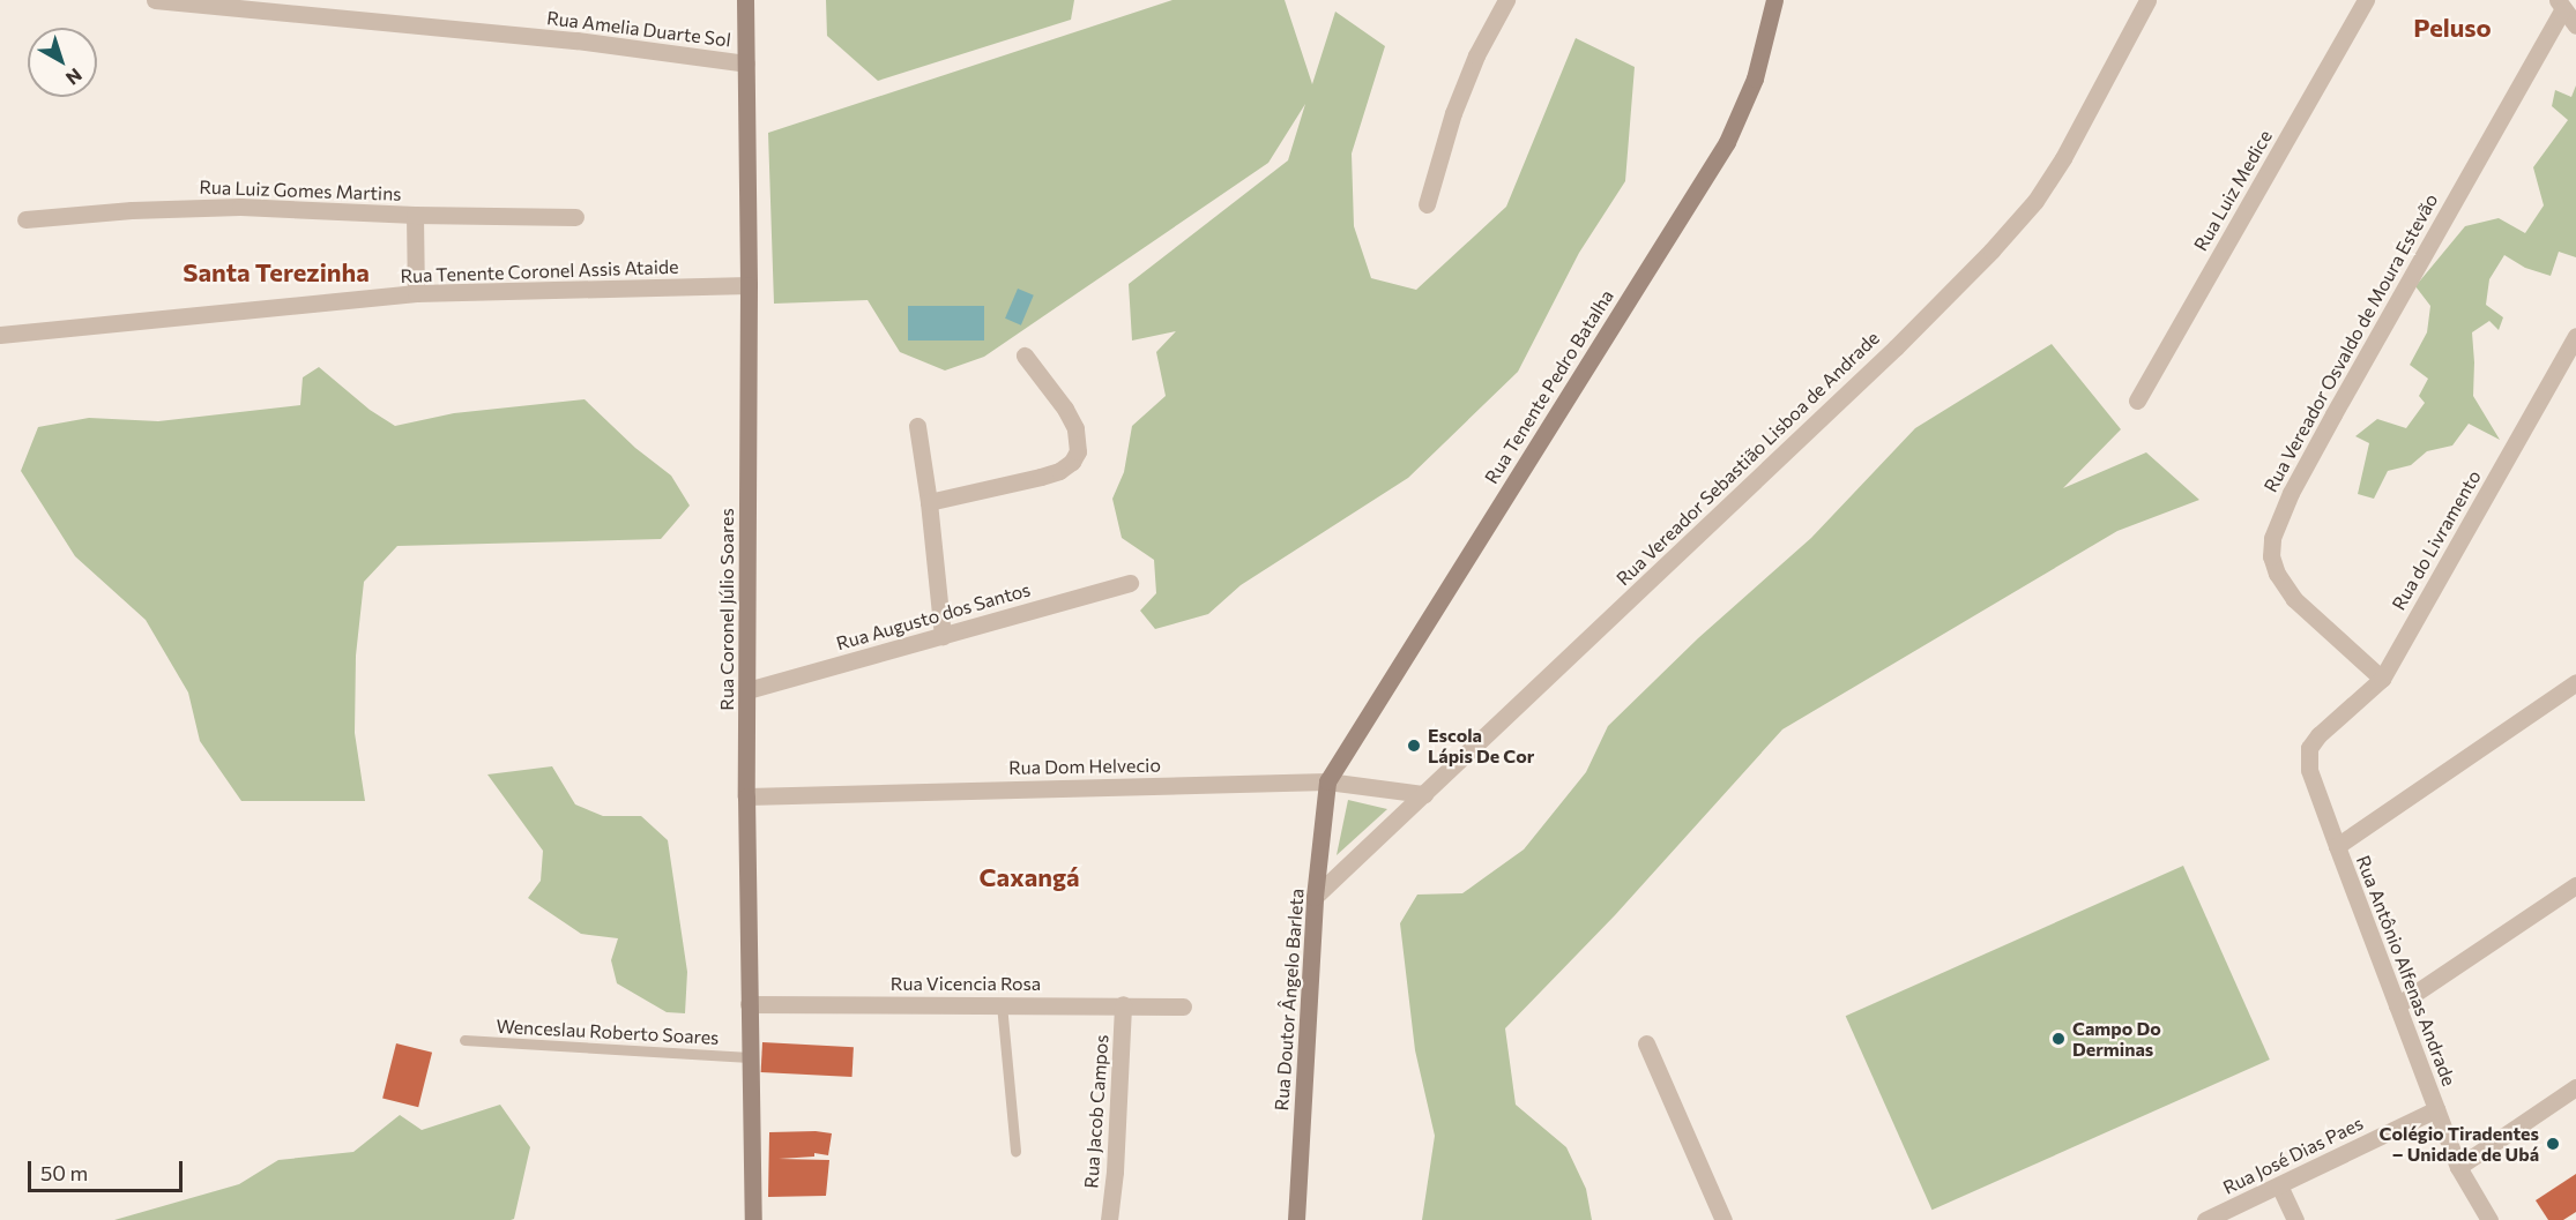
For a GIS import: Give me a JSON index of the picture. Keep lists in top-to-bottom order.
{
  "streets": {
    "street": [
      "Rua Amelia Duarte Sol",
      "Rua Luiz Gomes Martins",
      "Rua Luiz Medice",
      "Rua Tenente Coronel Assis Ataide",
      "Rua Vereador Osvaldo de Moura Estevão",
      "Rua Tenente Pedro Batalha",
      "Rua Vereador Sebastião Lisboa de Andrade",
      "Rua do Livramento",
      "Rua Coronel Júlio Soares",
      "Rua Augusto dos Santos",
      "Rua Dom Helvecio",
      "Rua Antônio Alfenas Andrade",
      "Rua Vicencia Rosa",
      "Rua Doutor Ângelo Barleta",
      "Rua Jacob Campos",
      "Rua José Dias Paes"
    ],
    "lane": ["Wenceslau Roberto Soares"]
  },
  "crossings": [
    ["Rua Amelia Duarte Sol", "Rua Coronel Júlio Soares"],
    ["Rua Tenente Coronel Assis Ataide", "Rua Coronel Júlio Soares"],
    ["Rua Vereador Osvaldo de Moura Estevão", "Rua do Livramento"],
    ["Rua Tenente Pedro Batalha", "Rua Dom Helvecio"],
    ["Rua Tenente Pedro Batalha", "Rua Doutor Ângelo Barleta"],
    ["Rua Vereador Sebastião Lisboa de Andrade", "Rua Dom Helvecio"],
    ["Rua Vereador Sebastião Lisboa de Andrade", "Rua Doutor Ângelo Barleta"],
    ["Rua do Livramento", "Rua Antônio Alfenas Andrade"],
    ["Rua Coronel Júlio Soares", "Rua Augusto dos Santos"],
    ["Rua Coronel Júlio Soares", "Rua Dom Helvecio"],
    ["Rua Coronel Júlio Soares", "Rua Vicencia Rosa"],
    ["Rua Coronel Júlio Soares", "Wenceslau Roberto Soares"],
    ["Rua Dom Helvecio", "Rua Doutor Ângelo Barleta"],
    ["Rua Antônio Alfenas Andrade", "Rua José Dias Paes"],
    ["Rua Vicencia Rosa", "Rua Jacob Campos"]
  ],
  "districts": ["Peluso", "Santa Terezinha", "Caxangá"],
  "places": ["Escola Lápis De Cor", "Campo Do Derminas", "Colégio Tiradentes – Unidade de Ubá"],
  "scale_bar": "50 m",
  "north": "bottom right"
}
